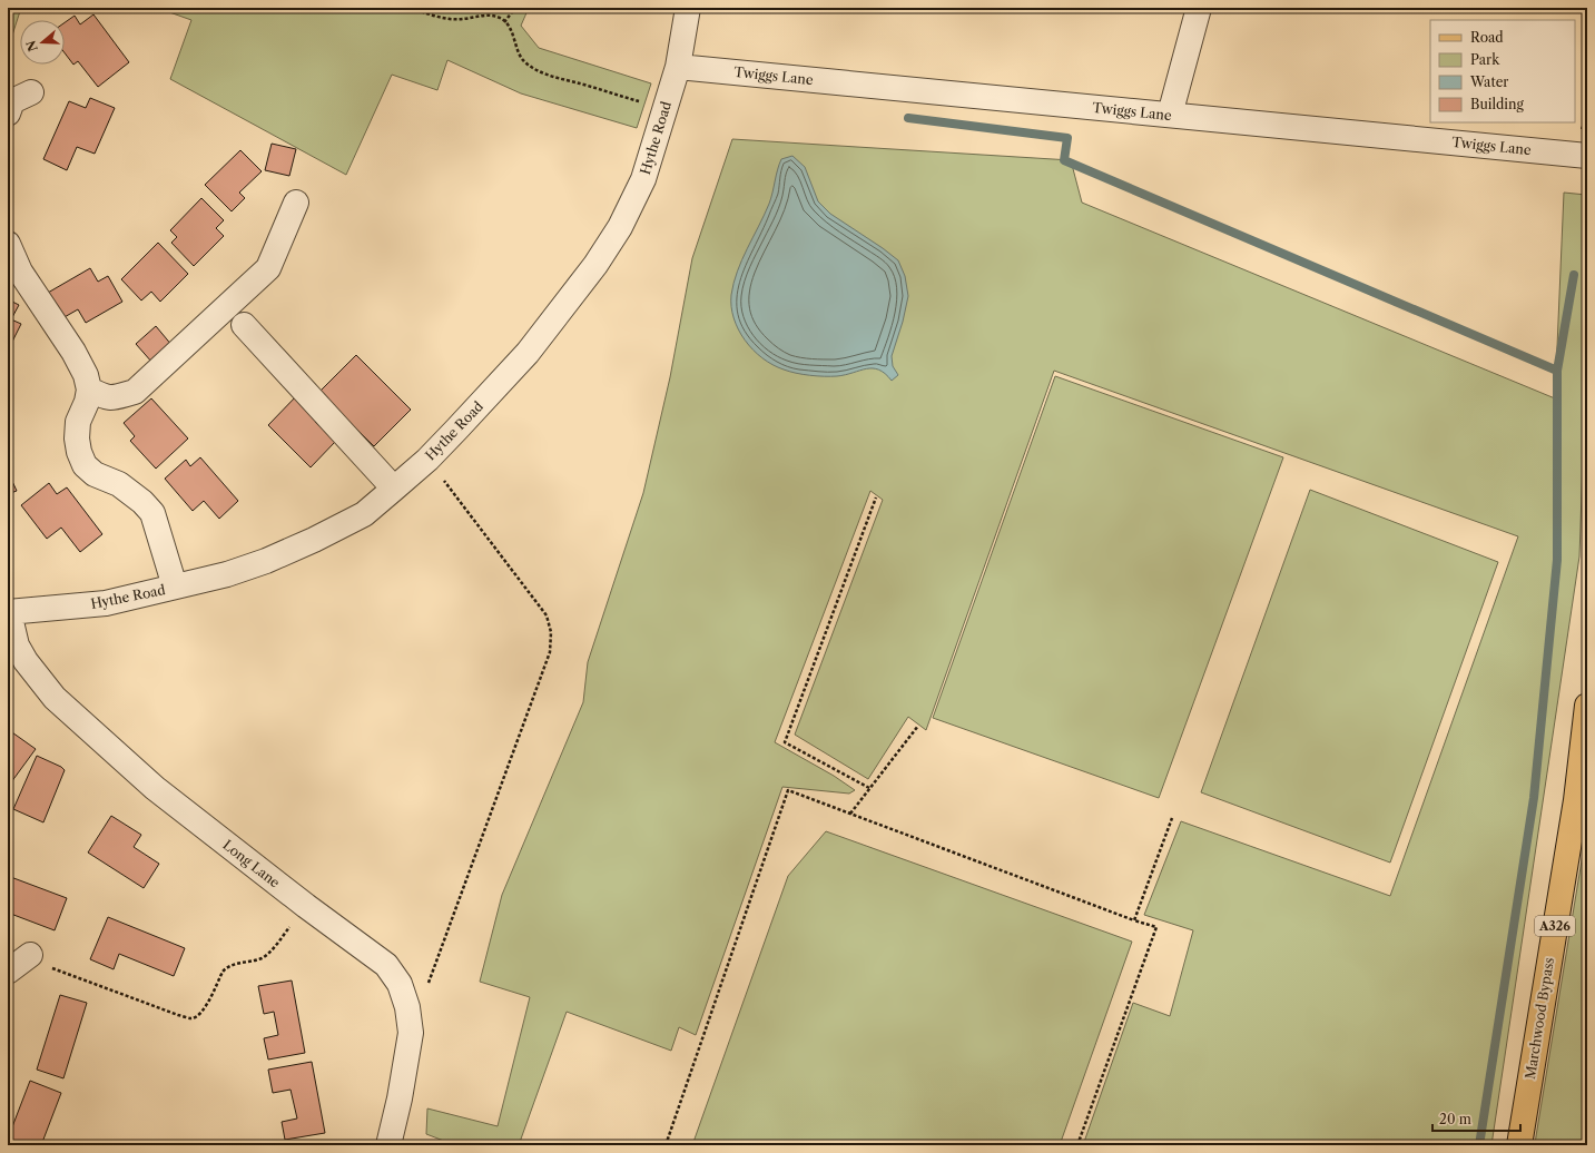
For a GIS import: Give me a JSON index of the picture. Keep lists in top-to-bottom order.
{
  "streets": {
    "main road": ["A326", "Marchwood Bypass"],
    "street": ["Twiggs Lane", "Hythe Road", "Long Lane"]
  },
  "crossings": [
    ["Twiggs Lane", "Hythe Road"],
    ["Hythe Road", "Long Lane"]
  ],
  "legend": [
    "Road",
    "Park",
    "Water",
    "Building"
  ],
  "scale_bar": "20 m",
  "north": "left"
}
